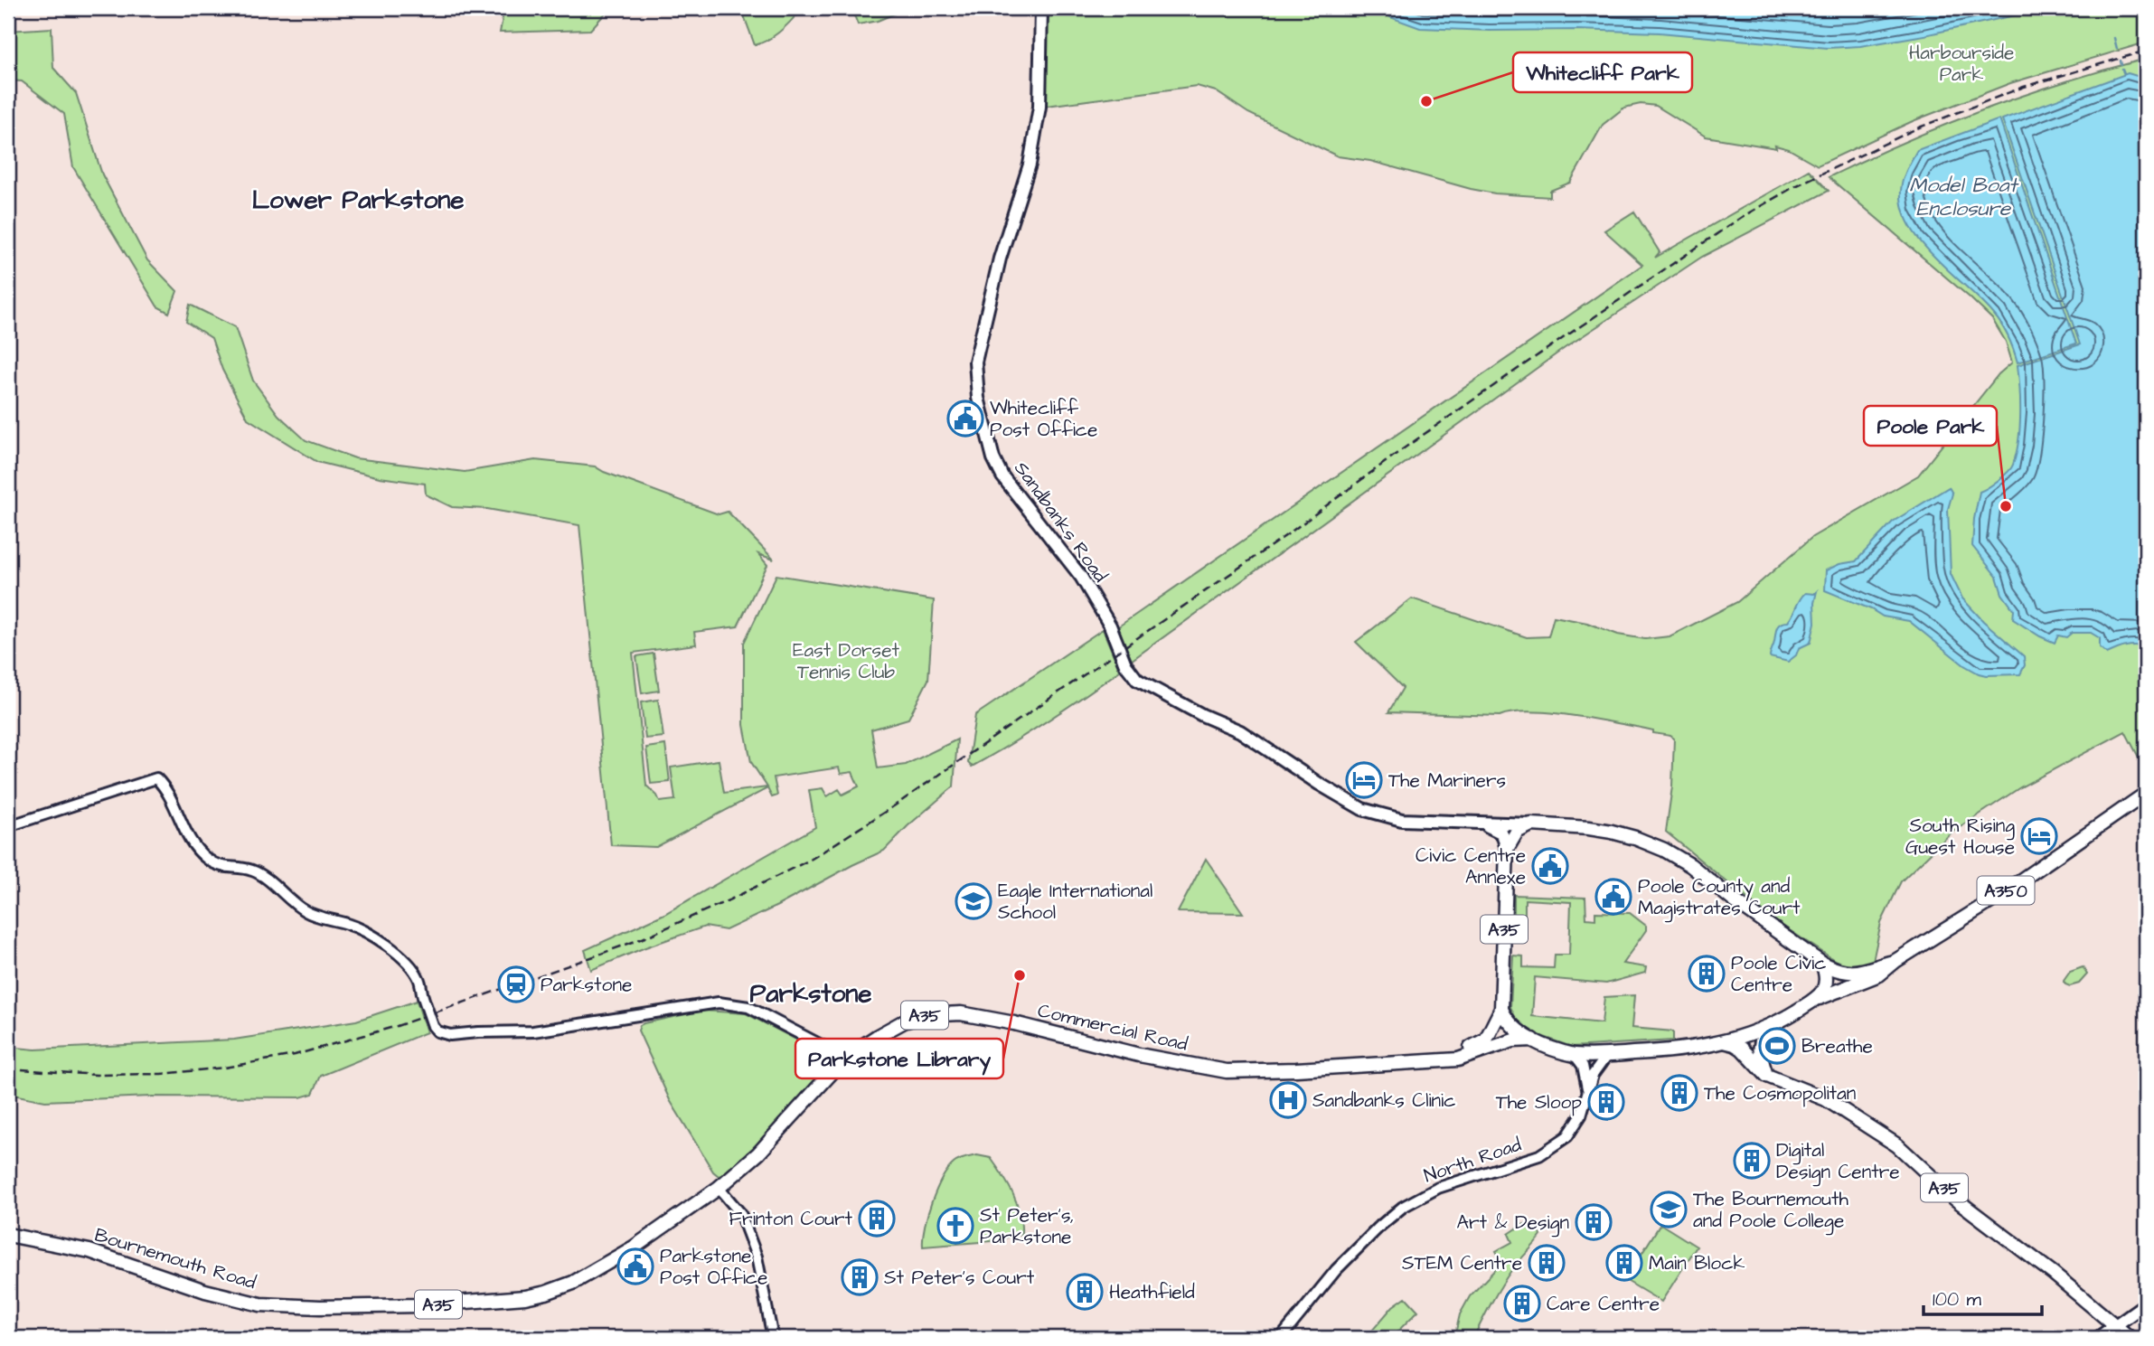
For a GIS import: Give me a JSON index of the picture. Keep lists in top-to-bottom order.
{
  "streets": {
    "main road": [
      "Sandbanks Road",
      "A350",
      "A35",
      "Commercial Road",
      "Bournemouth Road"
    ],
    "street": ["North Road"]
  },
  "crossings": [
    ["Sandbanks Road", "A350"],
    ["Sandbanks Road", "A35"],
    ["A35", "Commercial Road"],
    ["Commercial Road", "Bournemouth Road"]
  ],
  "districts": ["Lower Parkstone", "Parkstone"],
  "water": ["Model Boat Enclosure"],
  "parks": ["Harbourside Park", "East Dorset Tennis Club"],
  "places": {
    "other": ["Whitecliff Park", "Poole Park", "Parkstone Library"],
    "public building": [
      "Whitecliff Post Office",
      "Civic Centre Annexe",
      "Poole County and Magistrates Court",
      "Parkstone Post Office"
    ],
    "hotel": ["The Mariners", "South Rising Guest House"],
    "school or university": ["Eagle International School", "The Bournemouth and Poole College"],
    "building": [
      "Poole Civic Centre",
      "The Cosmopolitan",
      "The Sloop",
      "Digital Design Centre",
      "Frinton Court",
      "Art & Design",
      "STEM Centre",
      "Main Block",
      "St Peter's Court",
      "Heathfield",
      "Care Centre"
    ],
    "station": ["Parkstone"],
    "sports": ["Breathe"],
    "hospital": ["Sandbanks Clinic"],
    "church": ["St Peter’s, Parkstone"]
  },
  "scale_bar": "100 m"
}
